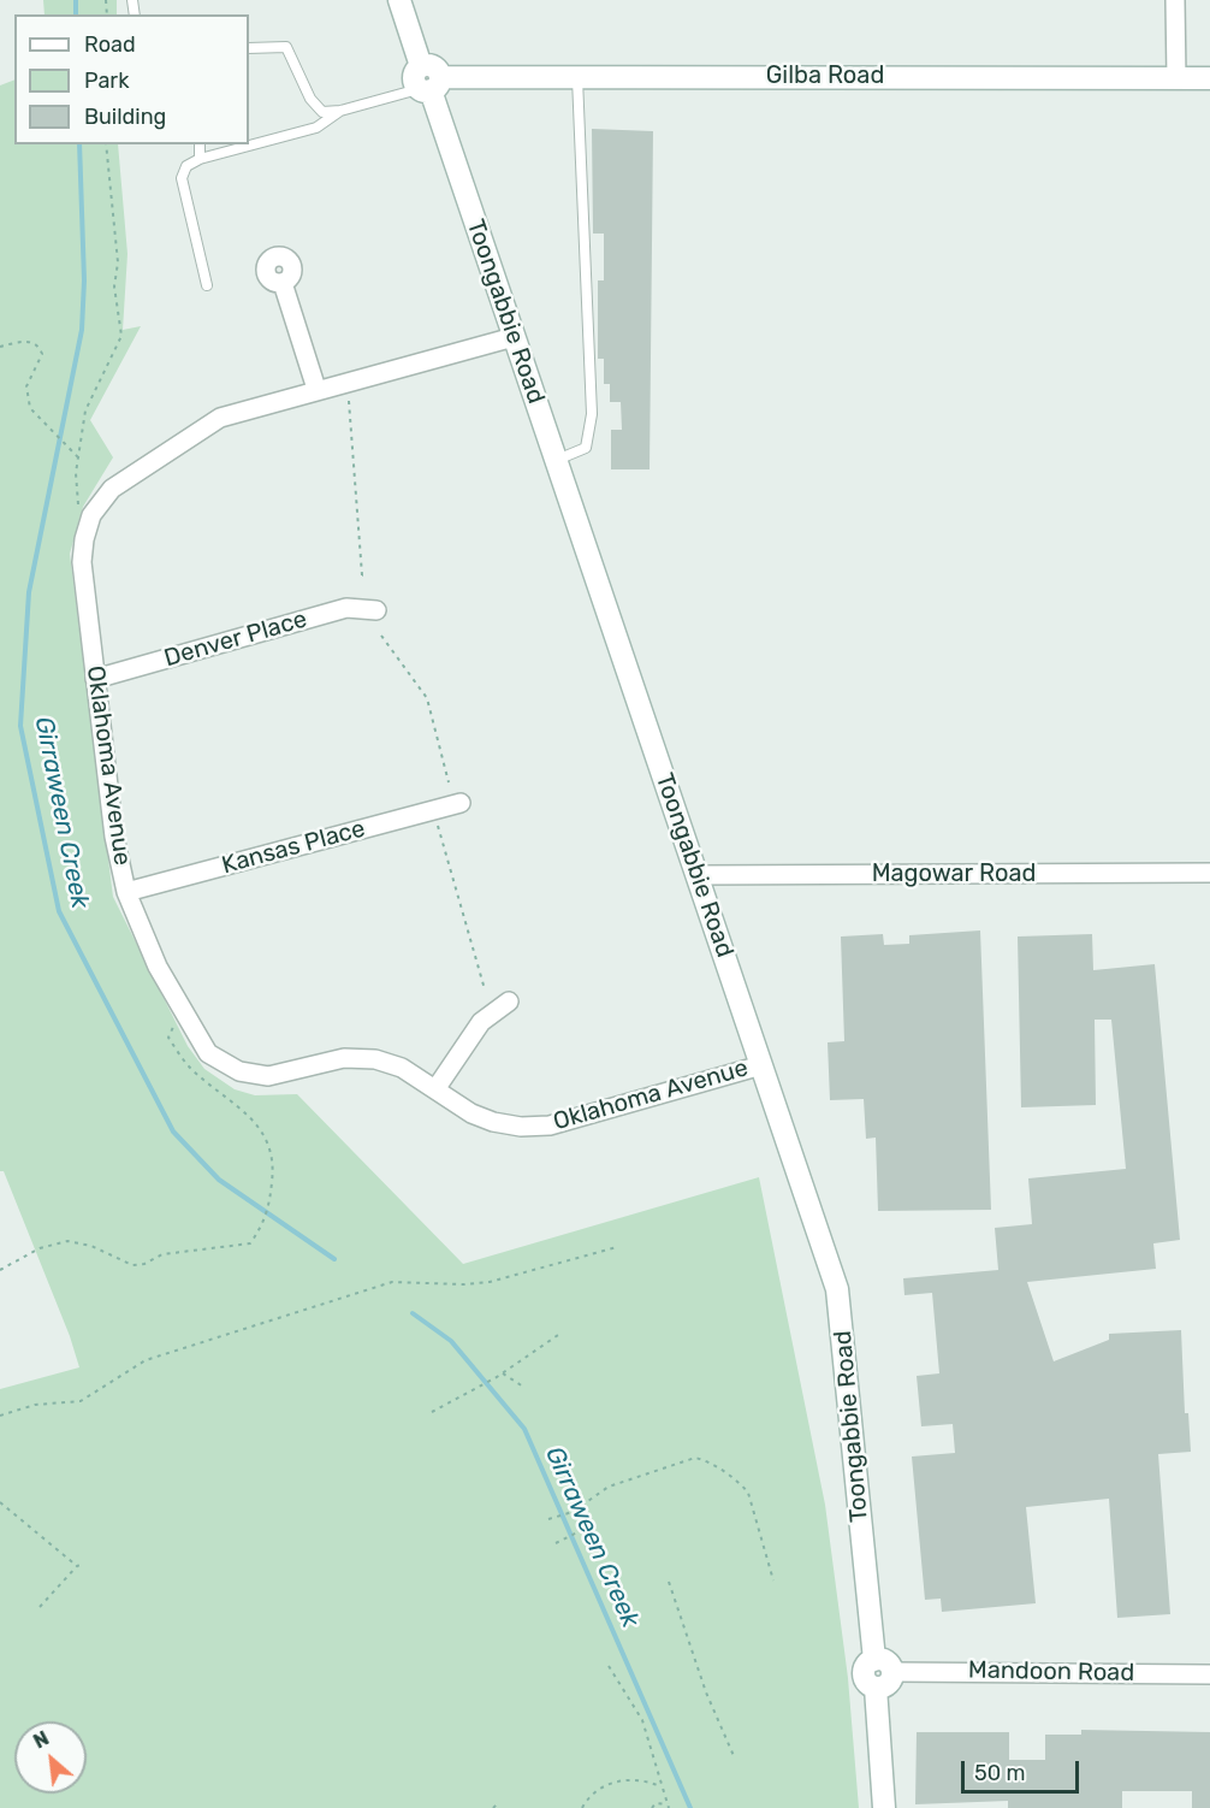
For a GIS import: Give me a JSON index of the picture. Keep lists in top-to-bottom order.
{
  "streets": {
    "main road": ["Gilba Road", "Toongabbie Road"],
    "street": [
      "Denver Place",
      "Oklahoma Avenue",
      "Kansas Place",
      "Magowar Road",
      "Mandoon Road"
    ]
  },
  "crossings": [
    ["Gilba Road", "Toongabbie Road"],
    ["Toongabbie Road", "Oklahoma Avenue"],
    ["Toongabbie Road", "Magowar Road"],
    ["Toongabbie Road", "Mandoon Road"],
    ["Denver Place", "Oklahoma Avenue"],
    ["Oklahoma Avenue", "Kansas Place"]
  ],
  "water": ["Girraween Creek"],
  "legend": ["Road", "Park", "Building"],
  "scale_bar": "50 m",
  "north": "top left"
}
